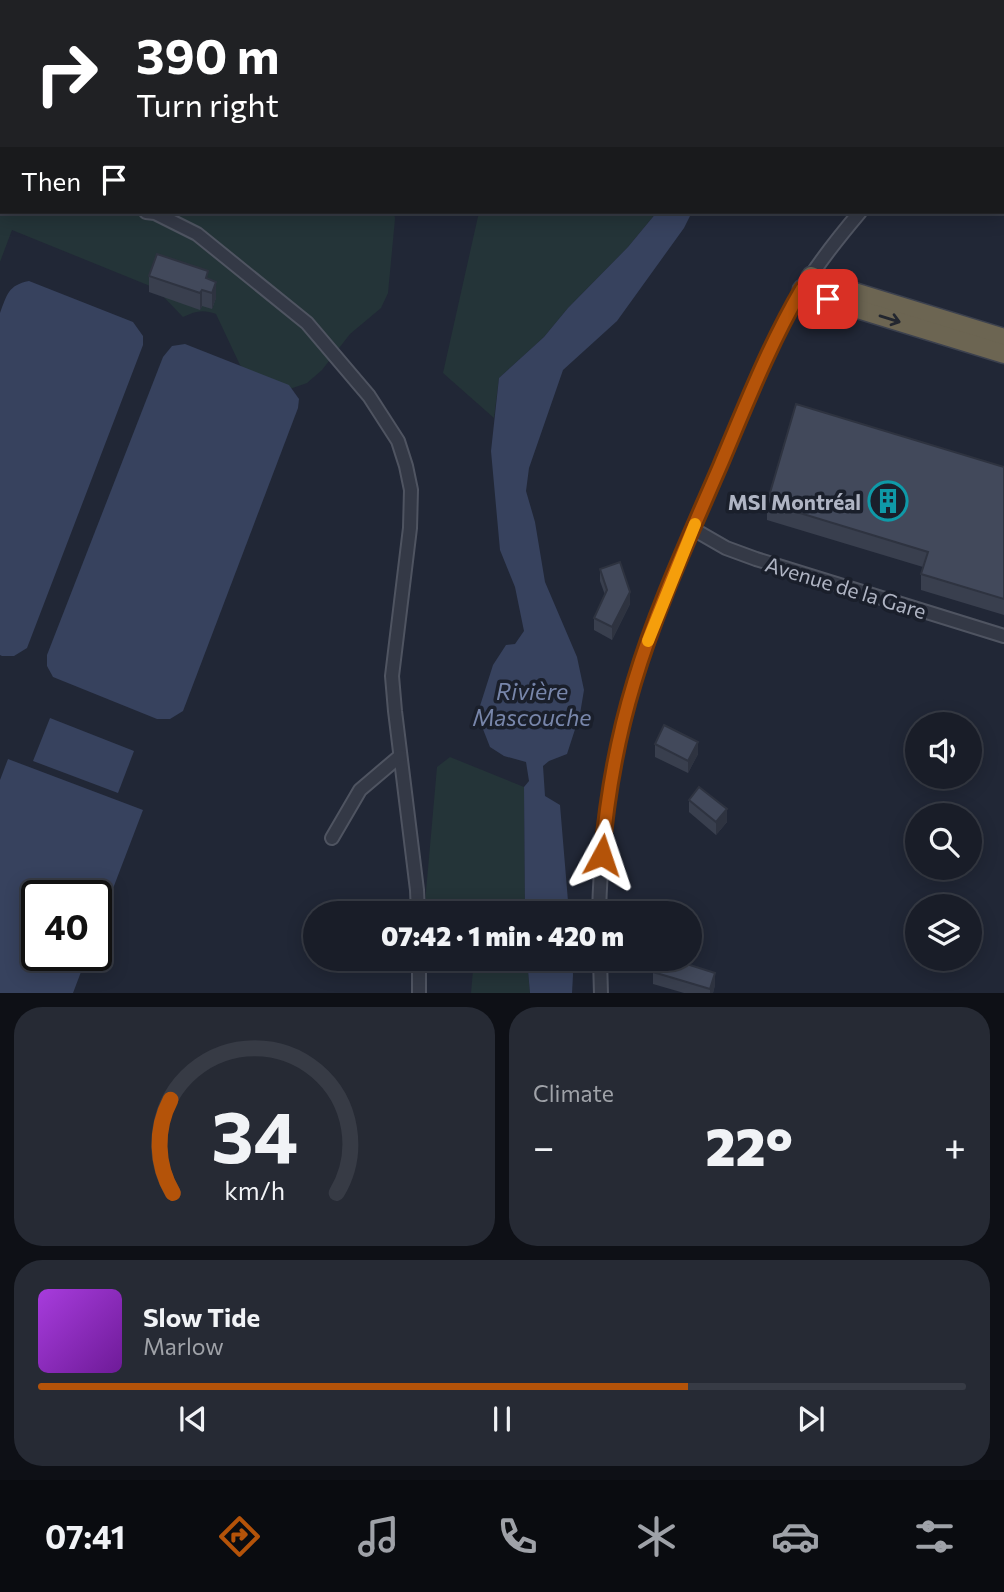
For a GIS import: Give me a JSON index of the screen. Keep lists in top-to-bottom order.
{
  "streets": {
    "street": ["Avenue de la Gare"]
  },
  "water": ["Rivière Mascouche"],
  "places": {
    "building": ["MSI Montréal"]
  },
  "page": {
    "turn": ["390 m", "Turn right"],
    "then": "Then",
    "limit": "40",
    "trip": "07:42 · 1 min · 420 m",
    "tile": "Climate",
    "heat": ["−", "22°", "+"],
    "song": ["Slow Tide", "Marlow"],
    "tabs": "07:41",
    "gauge": ["34", "km/h"]
  }
}
